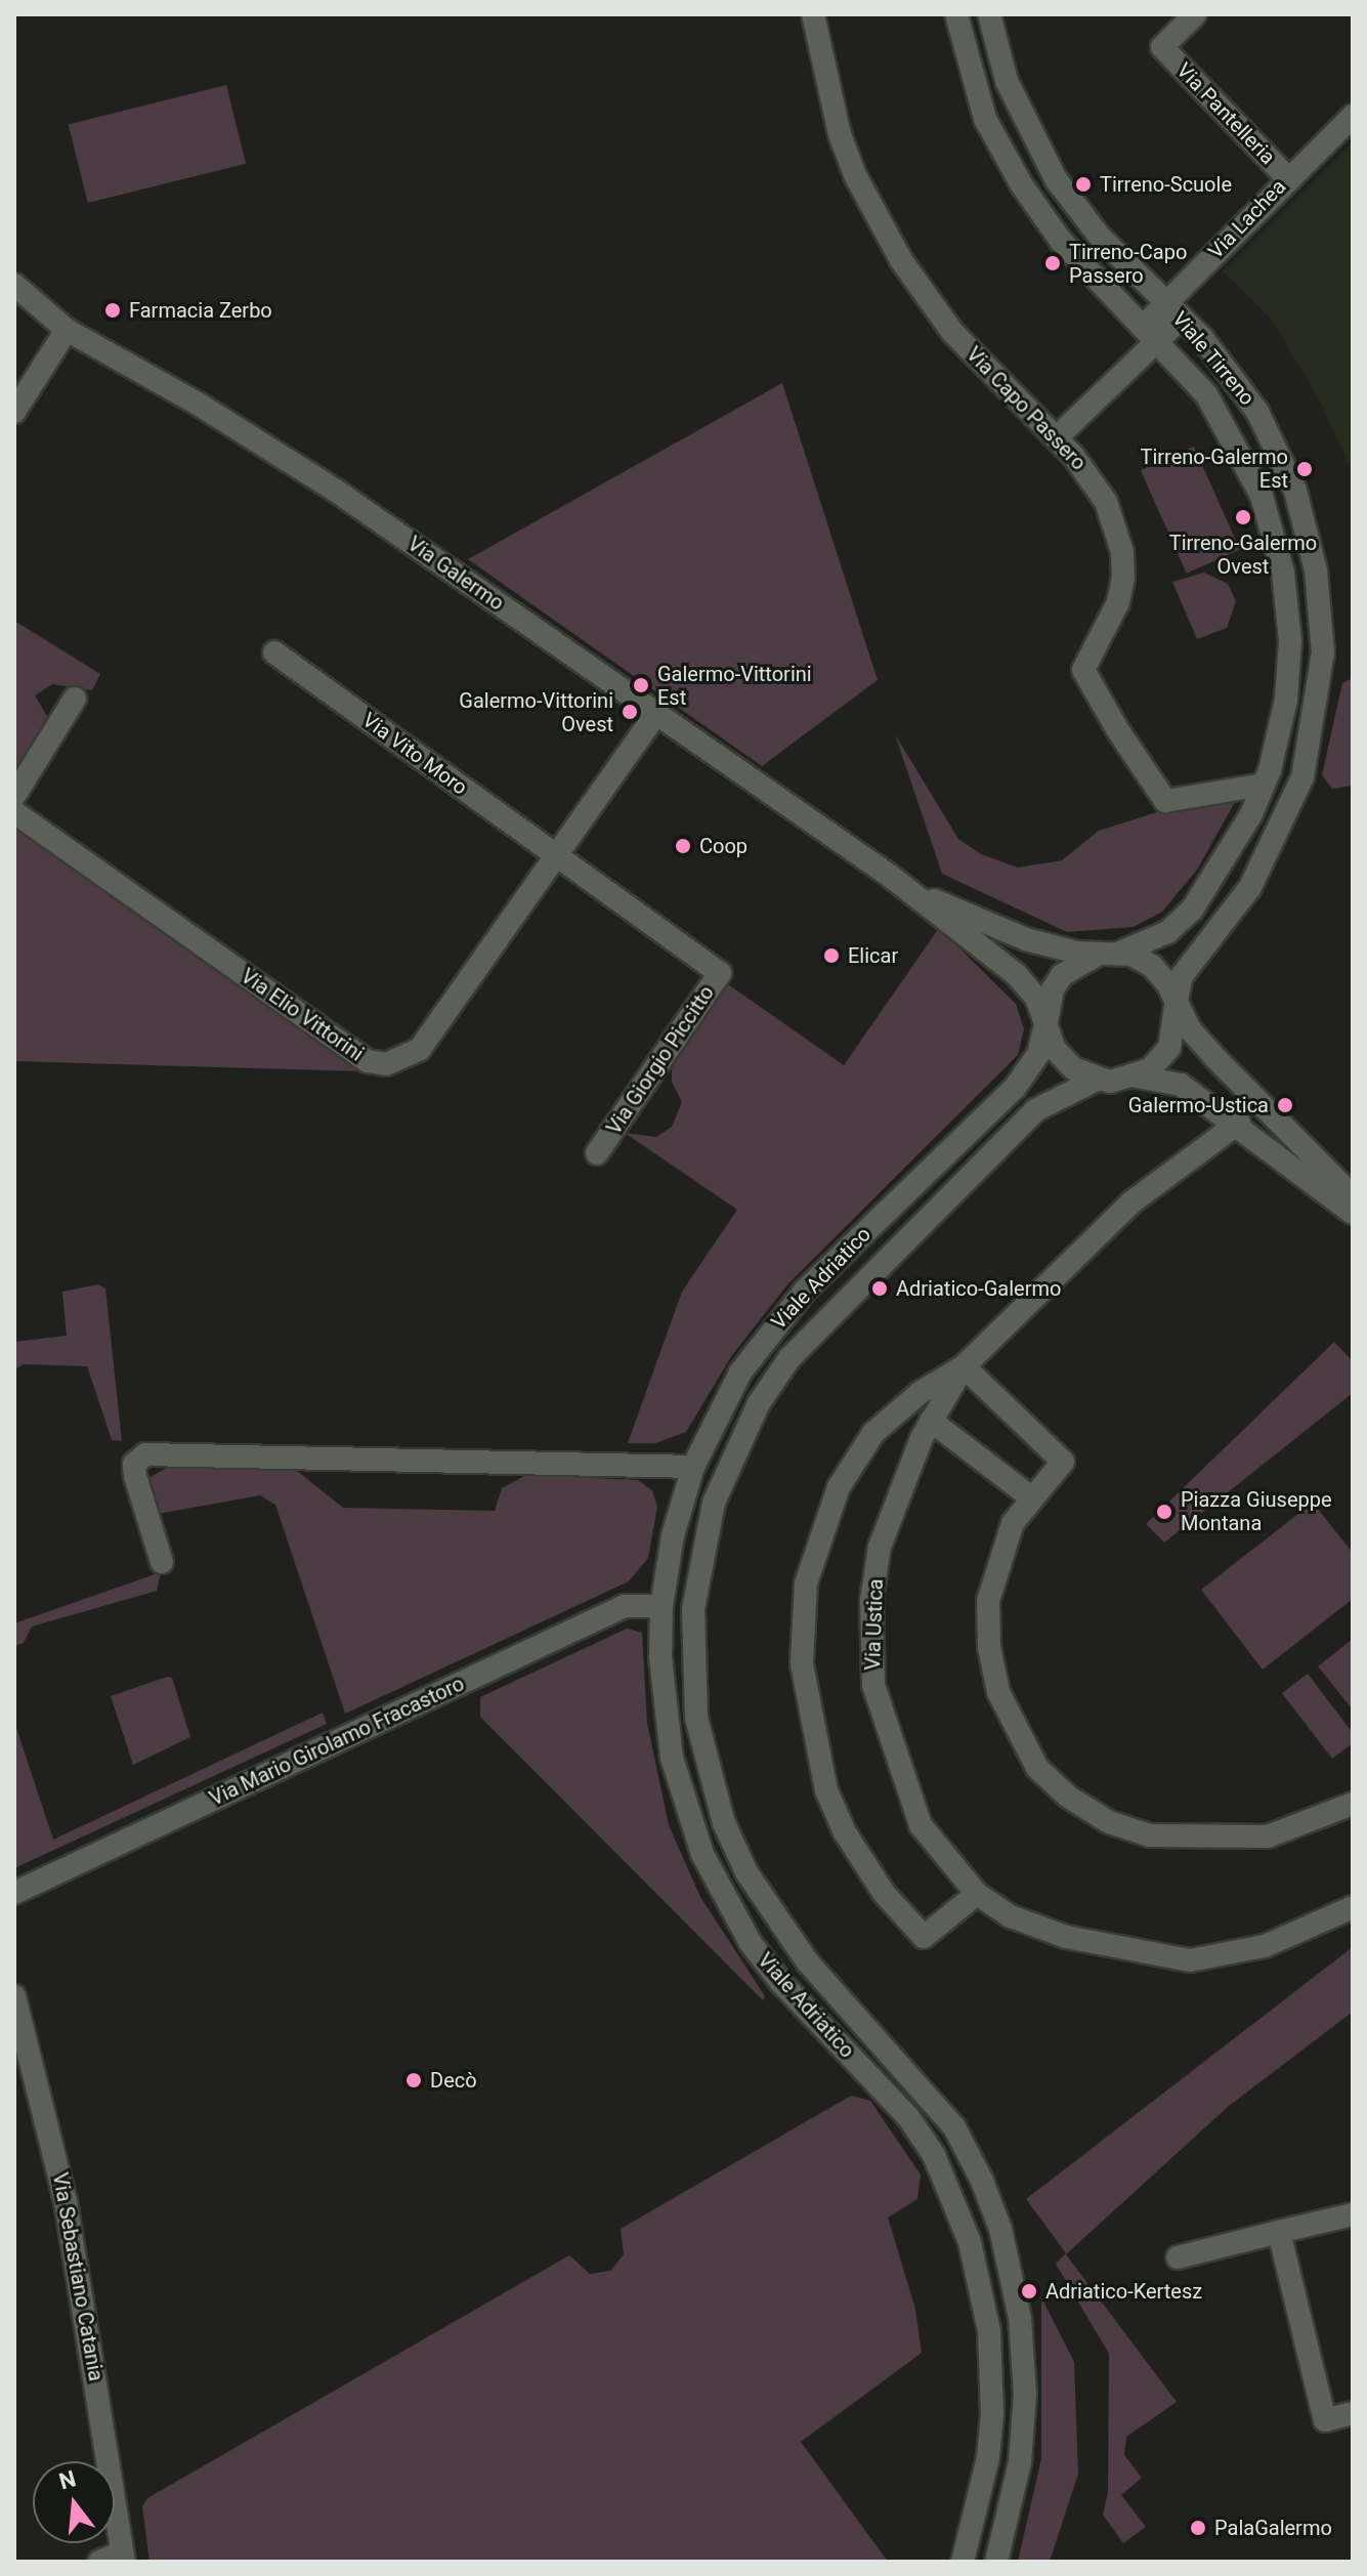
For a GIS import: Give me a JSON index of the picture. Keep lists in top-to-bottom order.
{
  "streets": {
    "street": [
      "Via Pantelleria",
      "Via Lachea",
      "Viale Tirreno",
      "Via Capo Passero",
      "Via Galermo",
      "Via Vito Moro",
      "Via Elio Vittorini",
      "Via Giorgio Piccitto",
      "Viale Adriatico",
      "Via Ustica",
      "Via Mario Girolamo Fracastoro",
      "Via Sebastiano Catania"
    ]
  },
  "crossings": [
    ["Via Pantelleria", "Via Lachea"],
    ["Via Lachea", "Viale Tirreno"],
    ["Viale Tirreno", "Via Capo Passero"],
    ["Viale Tirreno", "Viale Adriatico"],
    ["Via Galermo", "Via Elio Vittorini"],
    ["Via Vito Moro", "Via Elio Vittorini"],
    ["Via Vito Moro", "Via Giorgio Piccitto"],
    ["Via Elio Vittorini", "Via Giorgio Piccitto"],
    ["Viale Adriatico", "Via Mario Girolamo Fracastoro"]
  ],
  "places": [
    "Tirreno-Scuole",
    "Tirreno-Capo Passero",
    "Farmacia Zerbo",
    "Tirreno-Galermo Est",
    "Tirreno-Galermo Ovest",
    "Galermo-Vittorini Est",
    "Galermo-Vittorini Ovest",
    "Coop",
    "Elicar",
    "Galermo-Ustica",
    "Adriatico-Galermo",
    "Piazza Giuseppe Montana",
    "Decò",
    "Adriatico-Kertesz",
    "PalaGalermo"
  ],
  "north": "top"
}
